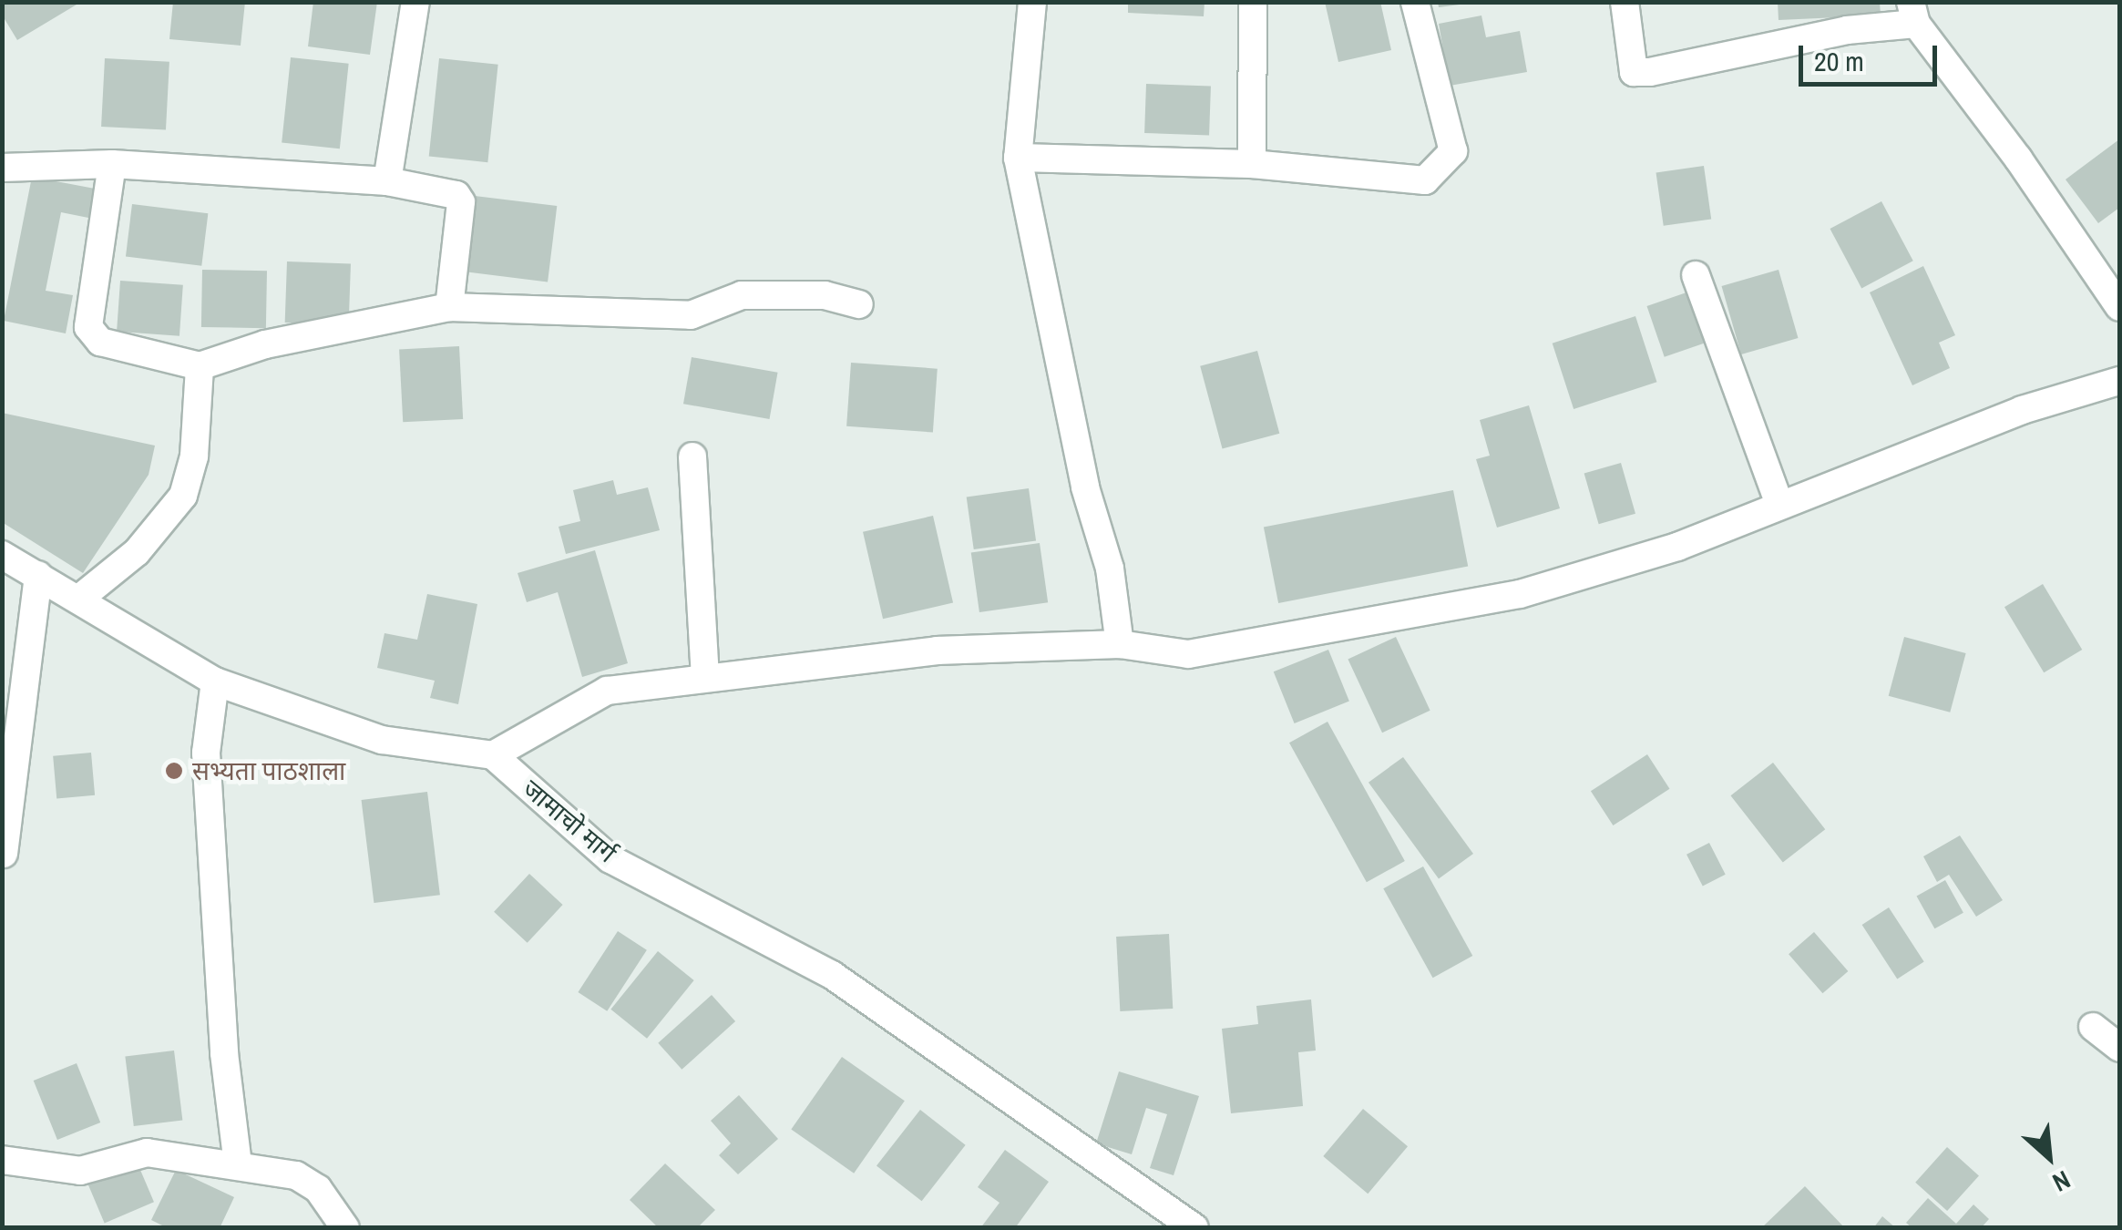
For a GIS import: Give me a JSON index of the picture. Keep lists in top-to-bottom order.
{
  "streets": {
    "street": ["जामाचो मार्ग"]
  },
  "places": ["सभ्यता पाठशाला"],
  "scale_bar": "20 m",
  "north": "bottom right"
}
